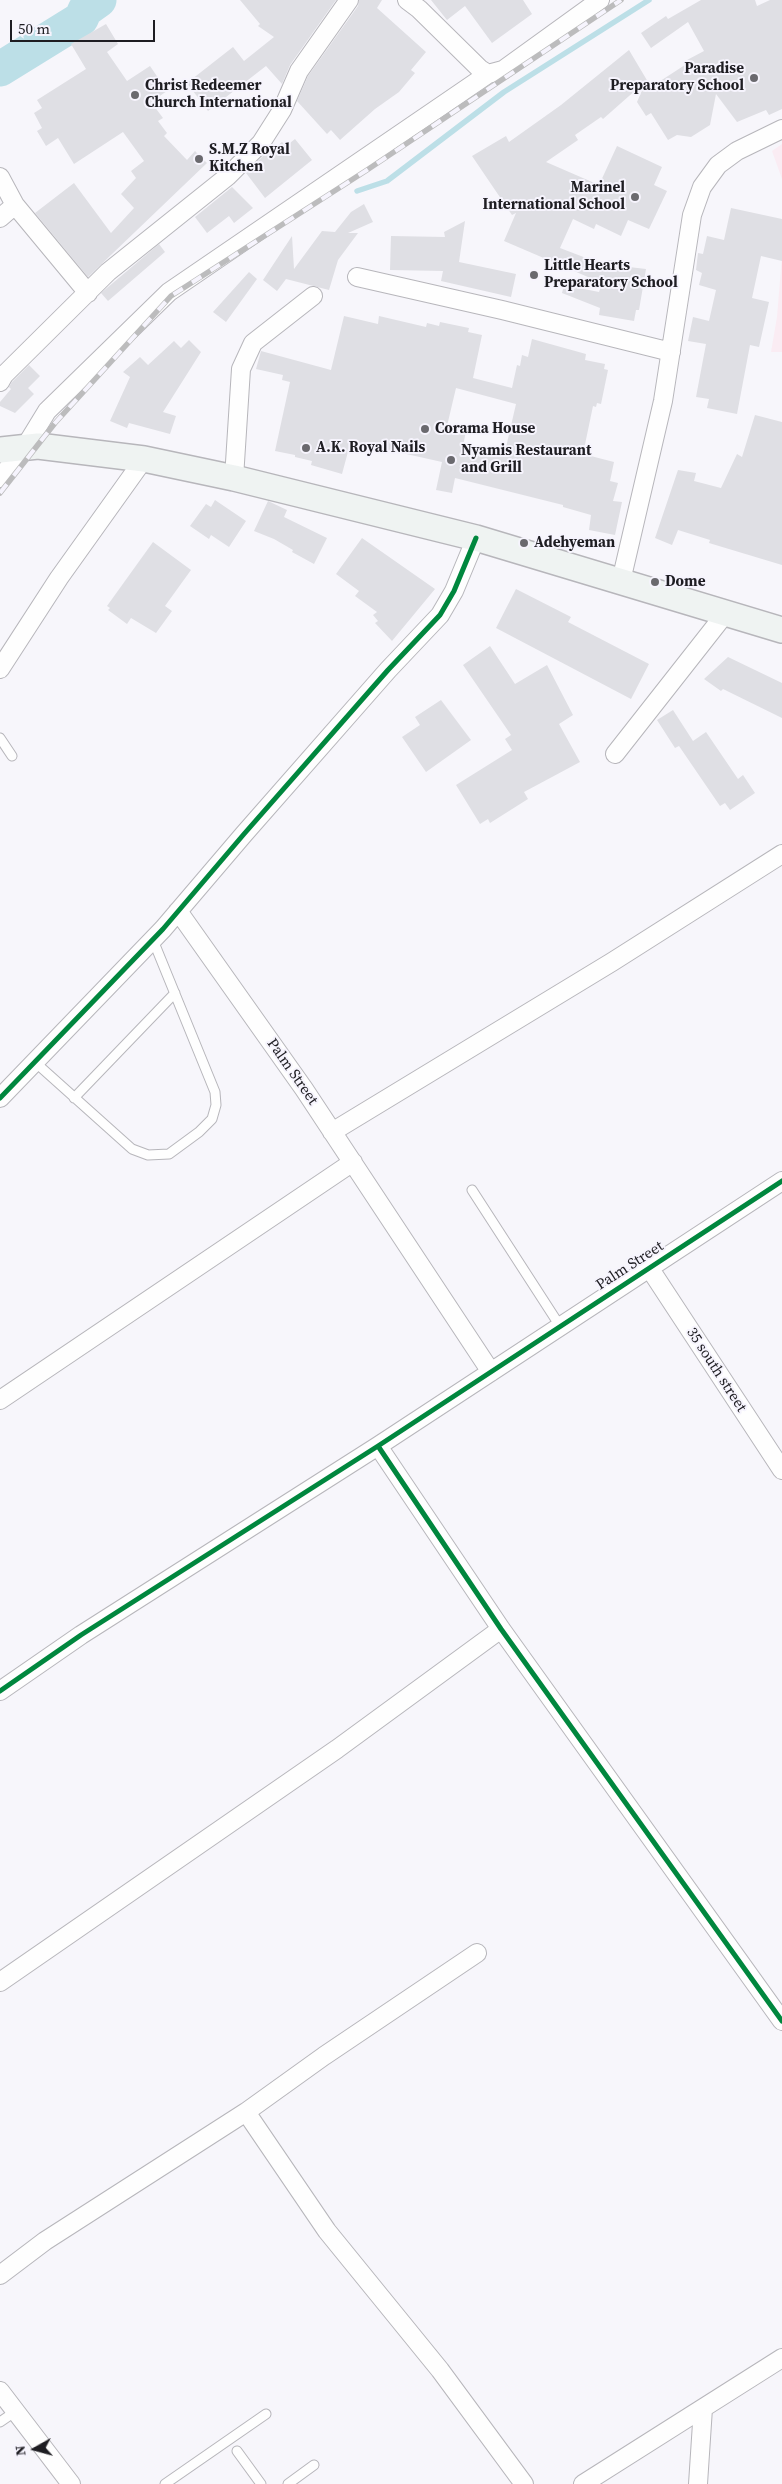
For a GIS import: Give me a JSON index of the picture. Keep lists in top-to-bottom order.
{
  "streets": {
    "street": ["Palm Street", "35 south street"]
  },
  "crossings": [
    ["Palm Street", "35 south street"]
  ],
  "places": [
    "Paradise Preparatory School",
    "Christ Redeemer Church International",
    "S.M.Z Royal Kitchen",
    "Marinel International School",
    "Little Hearts Preparatory School",
    "Corama House",
    "A.K. Royal Nails",
    "Nyamis Restaurant and Grill",
    "Adehyeman",
    "Dome"
  ],
  "scale_bar": "50 m",
  "north": "left"
}
